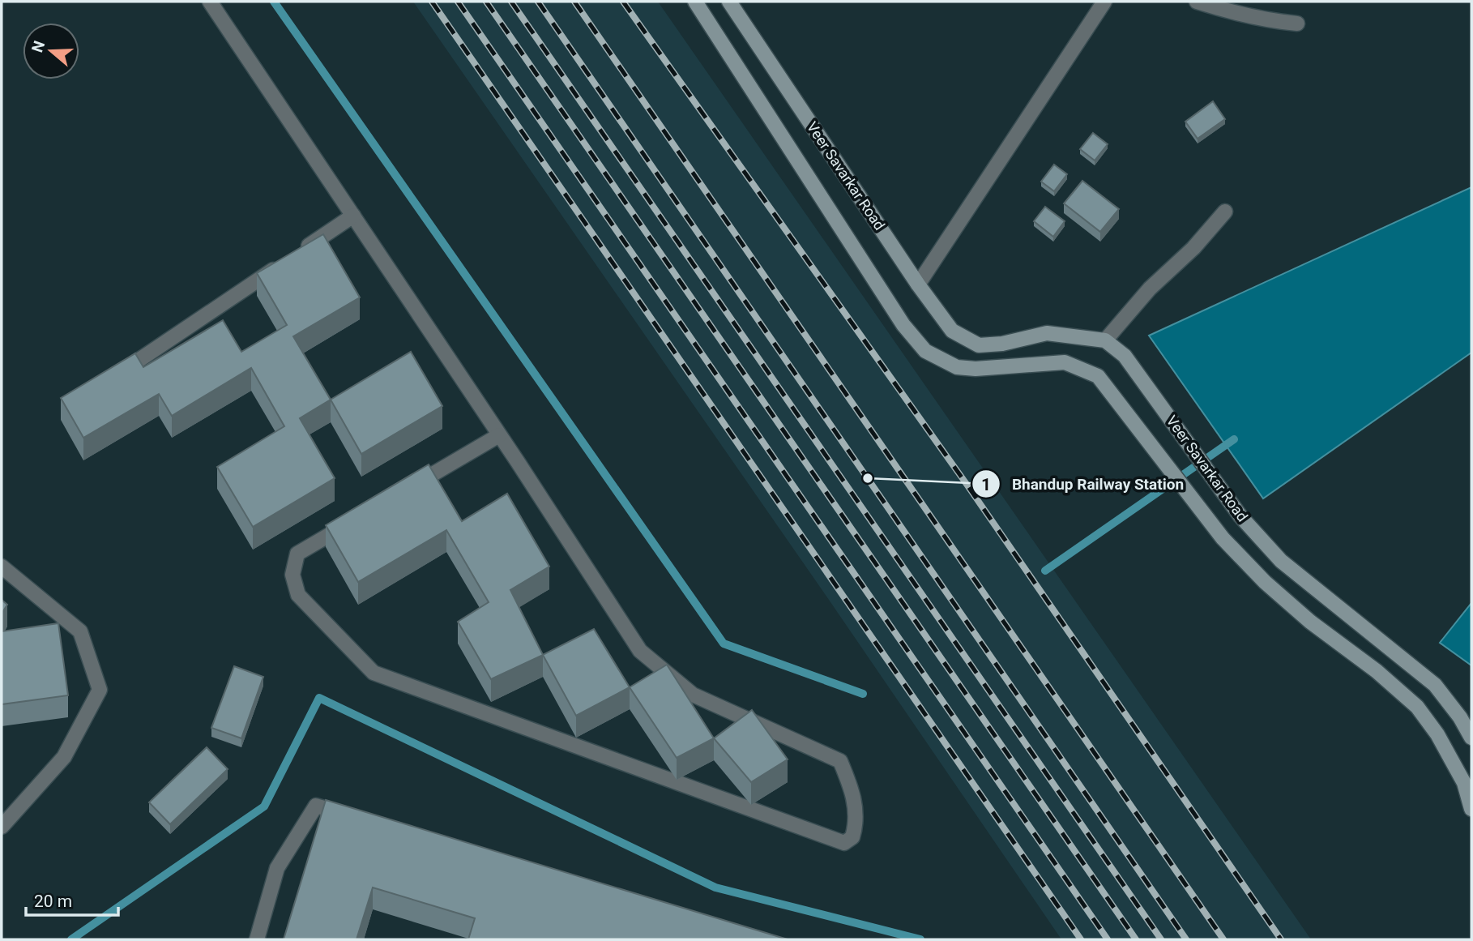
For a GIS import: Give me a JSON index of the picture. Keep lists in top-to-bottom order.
{
  "streets": {
    "street": ["Veer Savarkar Road"]
  },
  "places": ["Bhandup Railway Station"],
  "scale_bar": "20 m",
  "north": "left"
}
